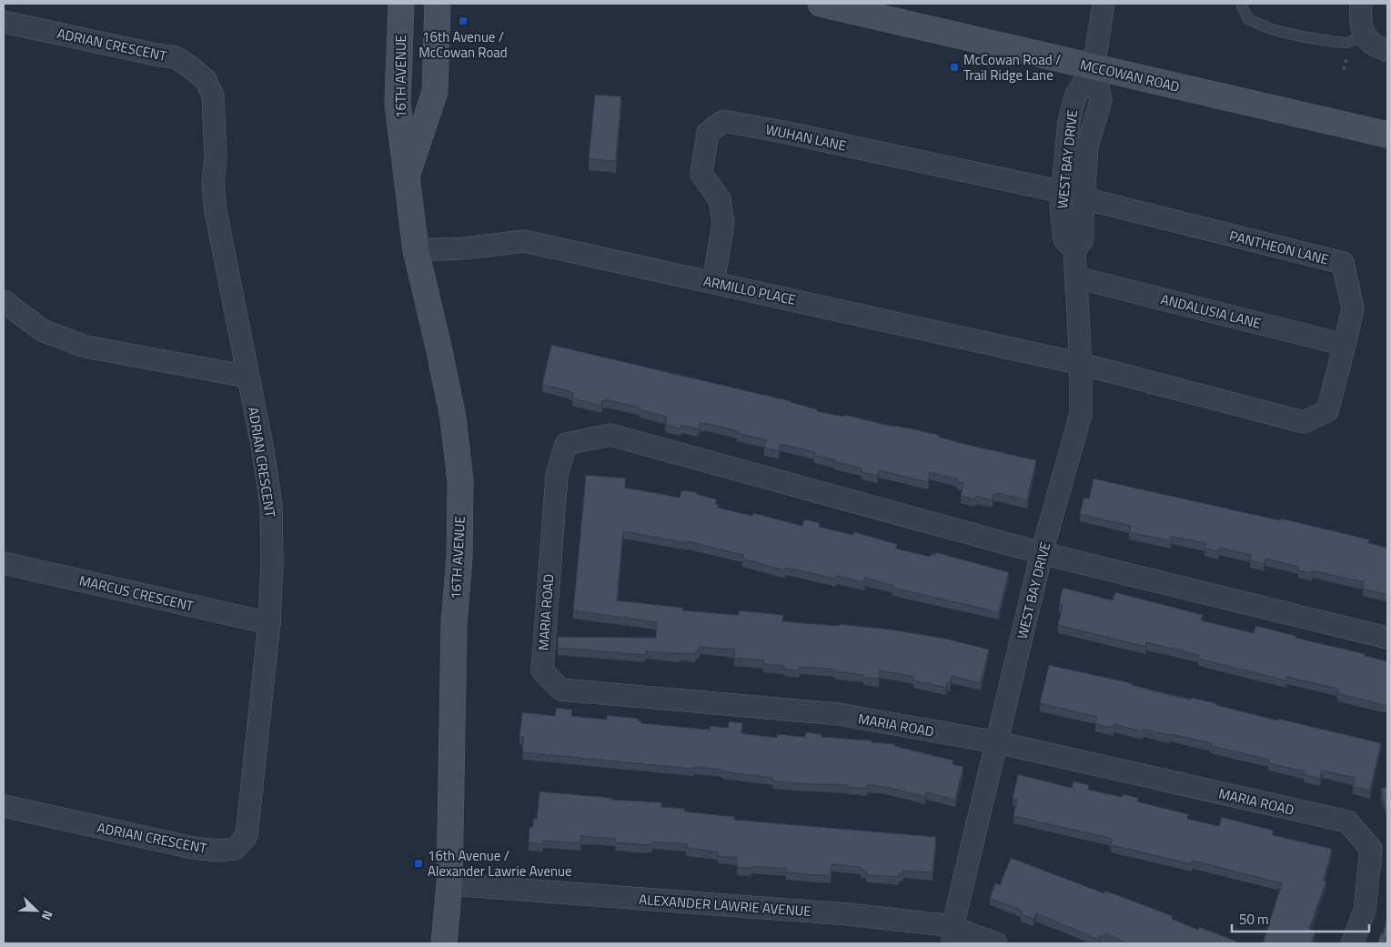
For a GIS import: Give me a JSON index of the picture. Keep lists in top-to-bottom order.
{
  "streets": {
    "main road": ["MCCOWAN ROAD", "16TH AVENUE"],
    "street": [
      "ADRIAN CRESCENT",
      "WUHAN LANE",
      "WEST BAY DRIVE",
      "PANTHEON LANE",
      "ARMILLO PLACE",
      "ANDALUSIA LANE",
      "MARCUS CRESCENT",
      "MARIA ROAD",
      "ALEXANDER LAWRIE AVENUE"
    ]
  },
  "crossings": [
    ["ADRIAN CRESCENT", "MARCUS CRESCENT"],
    ["MCCOWAN ROAD", "WEST BAY DRIVE"],
    ["16TH AVENUE", "ARMILLO PLACE"],
    ["16TH AVENUE", "ALEXANDER LAWRIE AVENUE"],
    ["WUHAN LANE", "WEST BAY DRIVE"],
    ["WUHAN LANE", "ARMILLO PLACE"],
    ["WEST BAY DRIVE", "PANTHEON LANE"],
    ["WEST BAY DRIVE", "ARMILLO PLACE"],
    ["WEST BAY DRIVE", "ANDALUSIA LANE"],
    ["WEST BAY DRIVE", "MARIA ROAD"],
    ["WEST BAY DRIVE", "ALEXANDER LAWRIE AVENUE"],
    ["PANTHEON LANE", "ARMILLO PLACE"],
    ["PANTHEON LANE", "ANDALUSIA LANE"]
  ],
  "places": {
    "transit": ["16th Avenue / McCowan Road", "McCowan Road / Trail Ridge Lane", "16th Avenue / Alexander Lawrie Avenue"]
  },
  "scale_bar": "50 m",
  "north": "bottom right"
}
